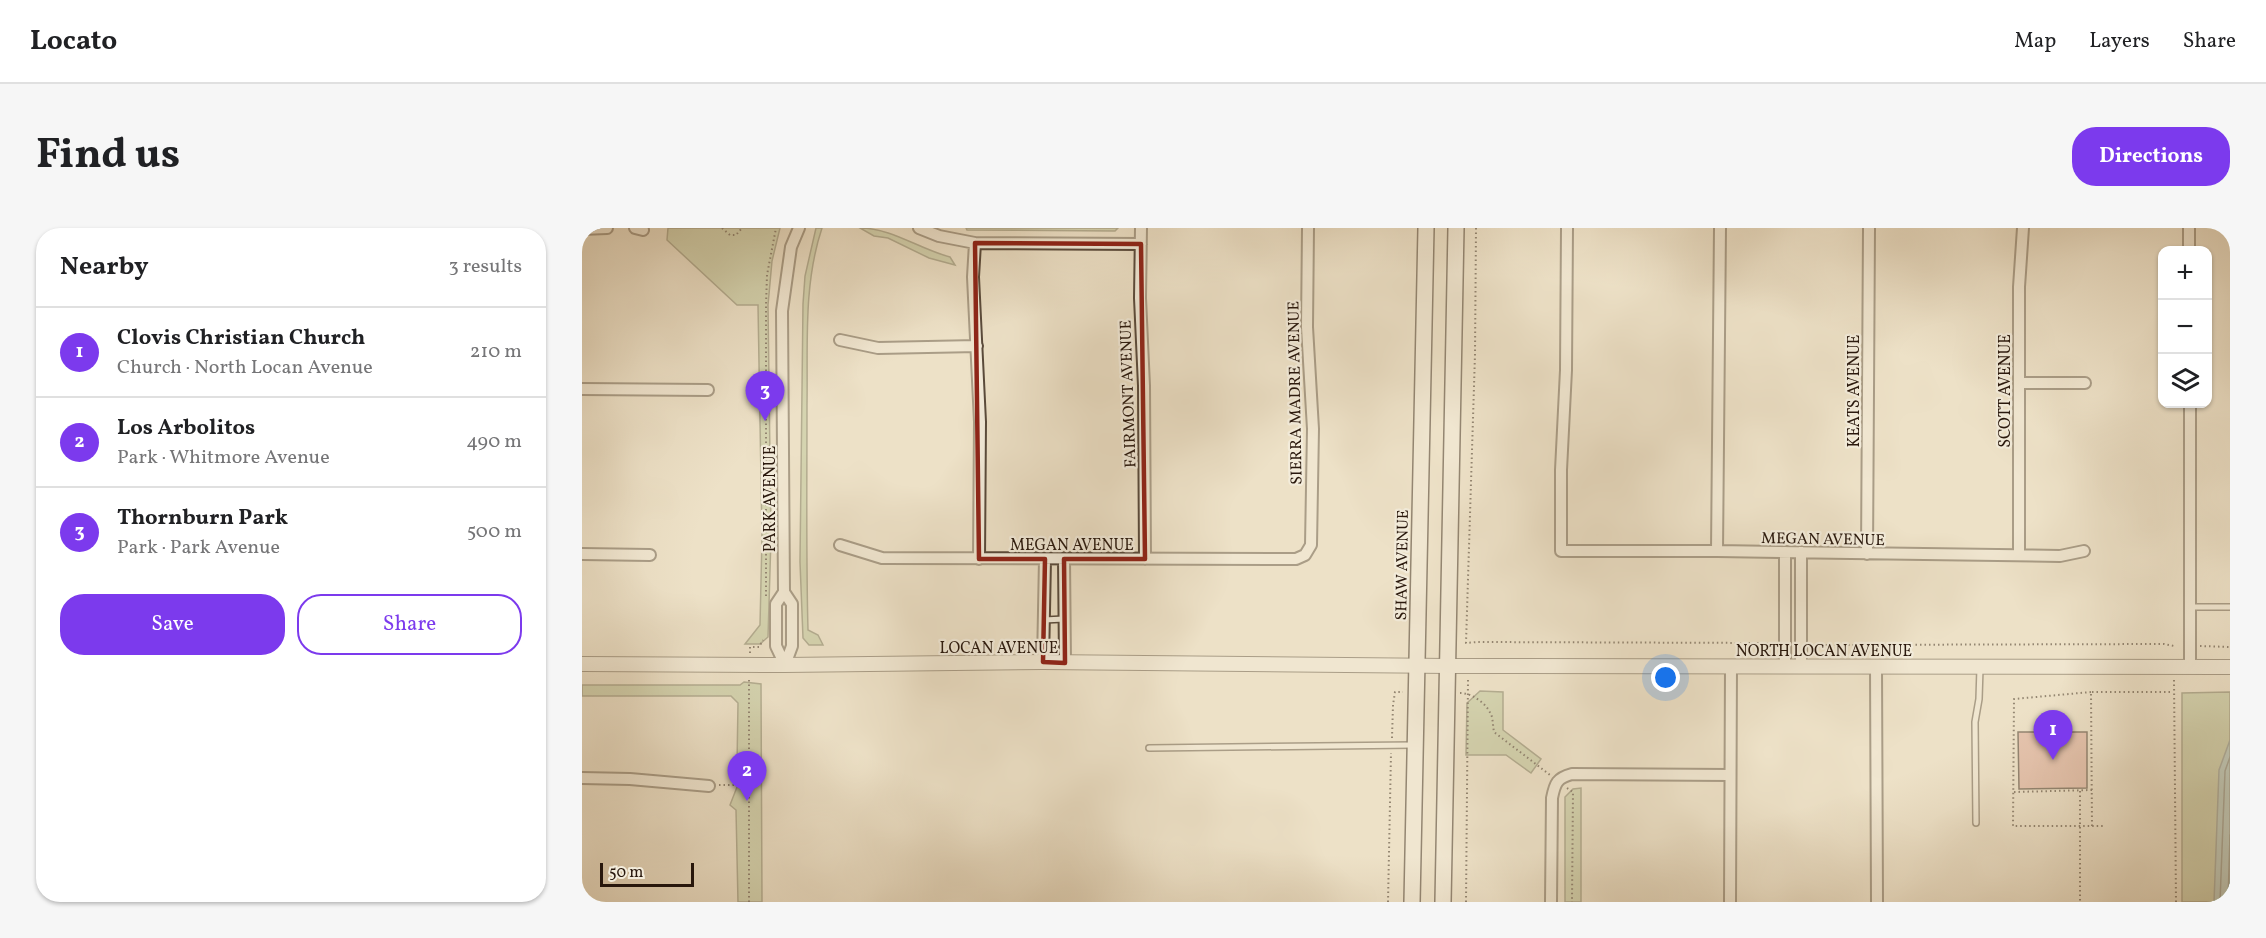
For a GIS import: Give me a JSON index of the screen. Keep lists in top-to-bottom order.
{
  "streets": {
    "main road": ["SHAW AVENUE"],
    "street": [
      "KEATS AVENUE",
      "SCOTT AVENUE",
      "SIERRA MADRE AVENUE",
      "FAIRMONT AVENUE",
      "PARK AVENUE",
      "MEGAN AVENUE",
      "LOCAN AVENUE",
      "NORTH LOCAN AVENUE"
    ]
  },
  "crossings": [
    ["KEATS AVENUE", "MEGAN AVENUE"],
    ["SCOTT AVENUE", "MEGAN AVENUE"],
    ["SIERRA MADRE AVENUE", "MEGAN AVENUE"],
    ["FAIRMONT AVENUE", "MEGAN AVENUE"],
    ["PARK AVENUE", "LOCAN AVENUE"],
    ["SHAW AVENUE", "LOCAN AVENUE"],
    ["SHAW AVENUE", "NORTH LOCAN AVENUE"],
    ["LOCAN AVENUE", "NORTH LOCAN AVENUE"]
  ],
  "scale_bar": "50 m",
  "page": {
    "header": "Locato",
    "nav": ["Map", "Layers", "Share"],
    "title": "Find us",
    "buttons": [
      "Directions",
      ["Save", "Share"]
    ],
    "heading": ["Nearby", "3 results"],
    "map_buttons": ["+", "−"],
    "list": [
      {
        "mark": "1",
        "name": "Clovis Christian Church",
        "note": "Church · North Locan Avenue",
        "value": "210 m"
      },
      {
        "mark": "2",
        "name": "Los Arbolitos",
        "note": "Park · Whitmore Avenue",
        "value": "490 m"
      },
      {
        "mark": "3",
        "name": "Thornburn Park",
        "note": "Park · Park Avenue",
        "value": "500 m"
      }
    ],
    "pins": ["3", "1", "2"],
    "scale": "50 m"
  }
}
